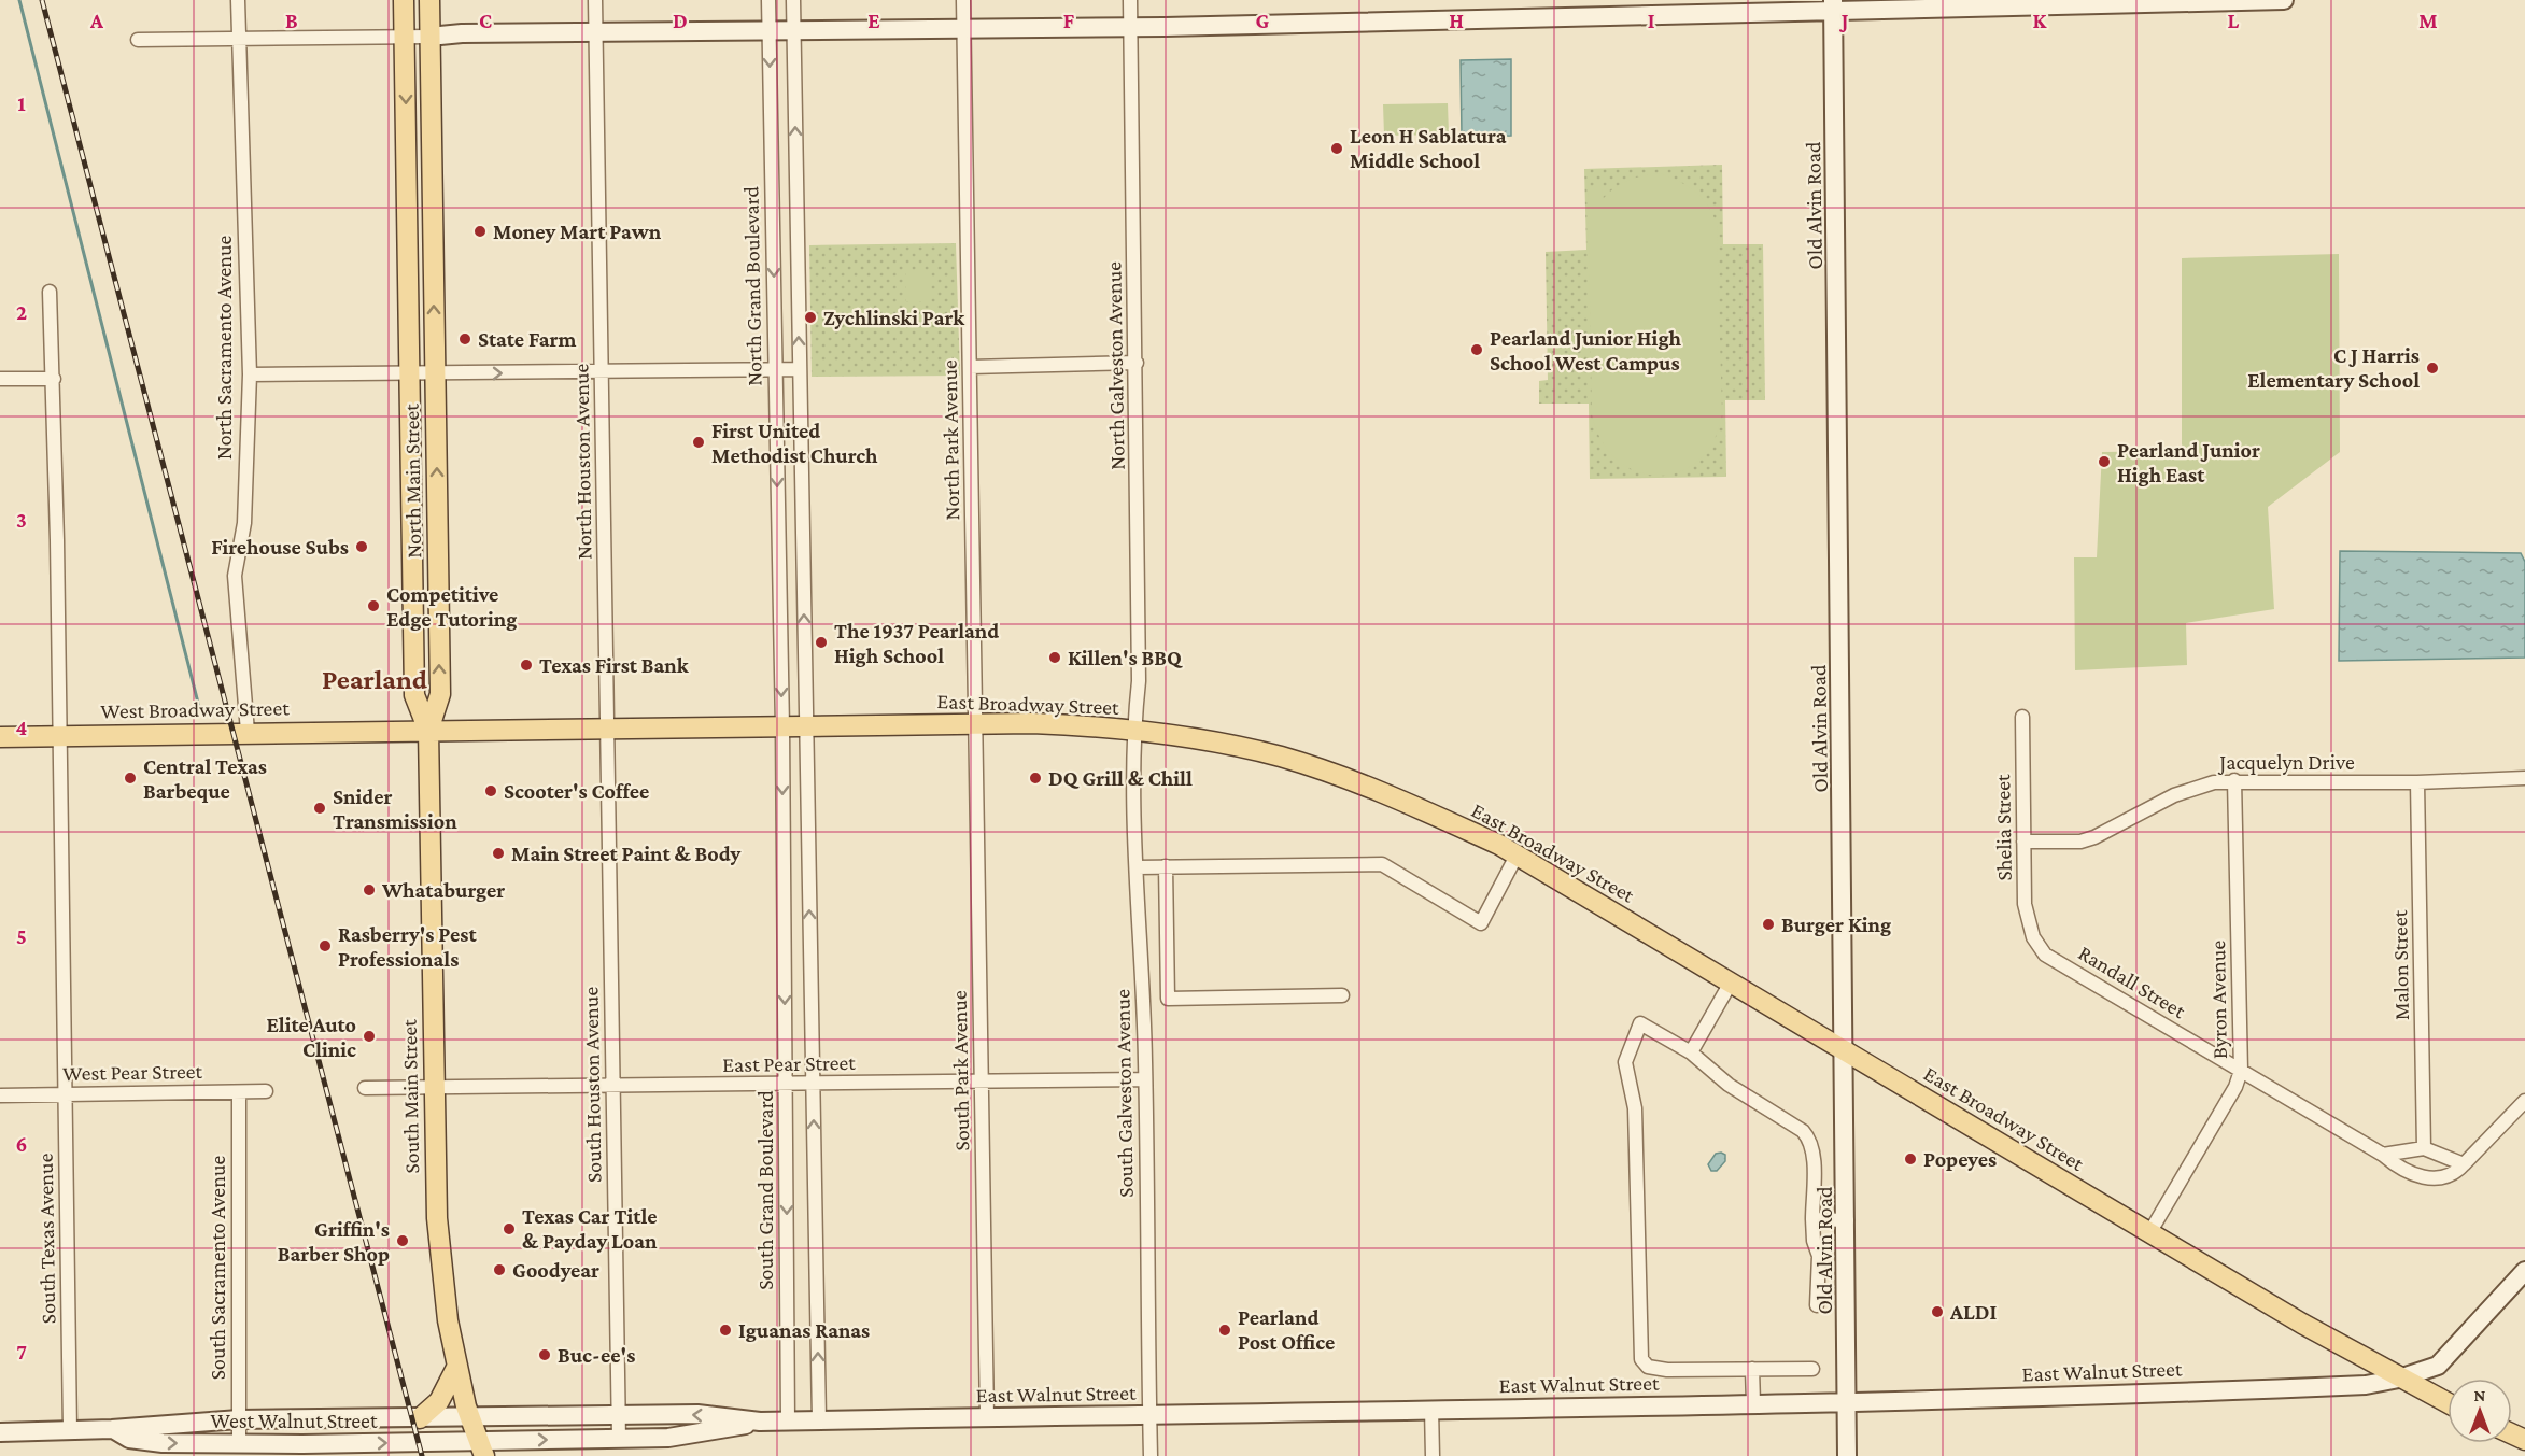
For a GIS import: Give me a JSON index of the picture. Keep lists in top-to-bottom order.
{
  "streets": {
    "main road": [
      "North Main Street",
      "East Broadway Street",
      "West Broadway Street",
      "South Main Street"
    ],
    "street": [
      "Old Alvin Road",
      "North Grand Boulevard",
      "North Sacramento Avenue",
      "North Galveston Avenue",
      "North Park Avenue",
      "North Houston Avenue",
      "Jacquelyn Drive",
      "Shelia Street",
      "Malon Street",
      "Randall Street",
      "Byron Avenue",
      "East Pear Street",
      "South Park Avenue",
      "West Pear Street",
      "South Houston Avenue",
      "South Galveston Avenue",
      "South Grand Boulevard",
      "South Texas Avenue",
      "South Sacramento Avenue",
      "East Walnut Street",
      "West Walnut Street"
    ]
  },
  "crossings": [
    ["Old Alvin Road", "East Broadway Street"],
    ["Old Alvin Road", "East Walnut Street"],
    ["North Grand Boulevard", "East Broadway Street"],
    ["North Grand Boulevard", "South Grand Boulevard"],
    ["North Sacramento Avenue", "West Broadway Street"],
    ["North Galveston Avenue", "East Broadway Street"],
    ["North Galveston Avenue", "South Galveston Avenue"],
    ["North Park Avenue", "East Broadway Street"],
    ["North Park Avenue", "South Park Avenue"],
    ["North Houston Avenue", "East Broadway Street"],
    ["North Houston Avenue", "South Houston Avenue"],
    ["North Main Street", "East Broadway Street"],
    ["North Main Street", "West Broadway Street"],
    ["North Main Street", "South Main Street"],
    ["East Broadway Street", "West Broadway Street"],
    ["East Broadway Street", "Byron Avenue"],
    ["East Broadway Street", "South Park Avenue"],
    ["East Broadway Street", "South Houston Avenue"],
    ["East Broadway Street", "South Galveston Avenue"],
    ["East Broadway Street", "South Main Street"],
    ["East Broadway Street", "South Grand Boulevard"],
    ["East Broadway Street", "East Walnut Street"],
    ["West Broadway Street", "South Main Street"],
    ["West Broadway Street", "South Texas Avenue"],
    ["Jacquelyn Drive", "Shelia Street"],
    ["Jacquelyn Drive", "Malon Street"],
    ["Jacquelyn Drive", "Byron Avenue"],
    ["Shelia Street", "Randall Street"],
    ["Randall Street", "Byron Avenue"],
    ["East Pear Street", "South Park Avenue"],
    ["East Pear Street", "South Houston Avenue"],
    ["East Pear Street", "South Galveston Avenue"],
    ["East Pear Street", "South Main Street"],
    ["East Pear Street", "South Grand Boulevard"],
    ["South Park Avenue", "East Walnut Street"],
    ["West Pear Street", "South Texas Avenue"],
    ["West Pear Street", "South Sacramento Avenue"],
    ["South Houston Avenue", "East Walnut Street"],
    ["South Galveston Avenue", "East Walnut Street"],
    ["South Main Street", "East Walnut Street"],
    ["South Main Street", "West Walnut Street"],
    ["South Grand Boulevard", "East Walnut Street"],
    ["South Texas Avenue", "West Walnut Street"],
    ["South Sacramento Avenue", "West Walnut Street"],
    ["East Walnut Street", "West Walnut Street"]
  ],
  "districts": ["Pearland"],
  "places": [
    "Leon H Sablatura Middle School",
    "Money Mart Pawn",
    "Zychlinski Park",
    "State Farm",
    "Pearland Junior High School West Campus",
    "C J Harris Elementary School",
    "First United Methodist Church",
    "Pearland Junior High East",
    "Firehouse Subs",
    "Competitive Edge Tutoring",
    "The 1937 Pearland High School",
    "Killen's BBQ",
    "Texas First Bank",
    "Central Texas Barbeque",
    "DQ Grill & Chill",
    "Scooter's Coffee",
    "Snider Transmission",
    "Main Street Paint & Body",
    "Whataburger",
    "Burger King",
    "Rasberry's Pest Professionals",
    "Elite Auto Clinic",
    "Popeyes",
    "Texas Car Title & Payday Loan",
    "Griffin's Barber Shop",
    "Goodyear",
    "ALDI",
    "Iguanas Ranas",
    "Pearland Post Office",
    "Buc-ee's"
  ],
  "north": "top",
  "grid": {
    "columns": [
      "A",
      "B",
      "C",
      "D",
      "E",
      "F",
      "G",
      "H",
      "I",
      "J",
      "K",
      "L",
      "M"
    ],
    "rows": [
      "1",
      "2",
      "3",
      "4",
      "5",
      "6",
      "7"
    ]
  }
}
